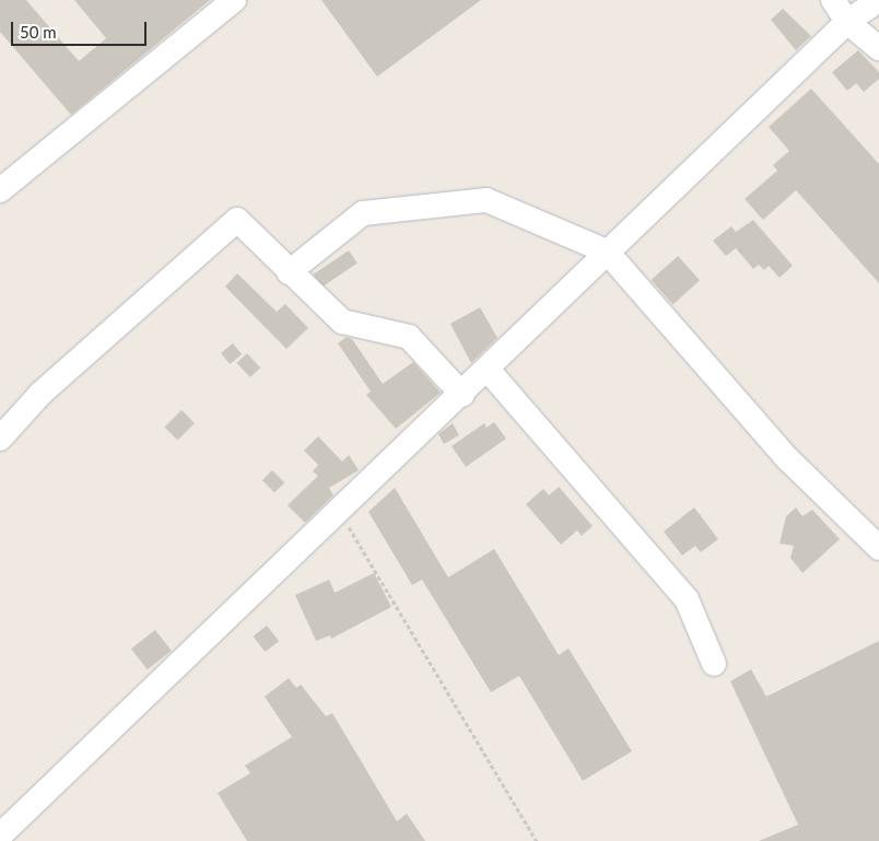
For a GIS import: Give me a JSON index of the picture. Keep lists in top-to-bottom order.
{
  "scale_bar": "50 m"
}
